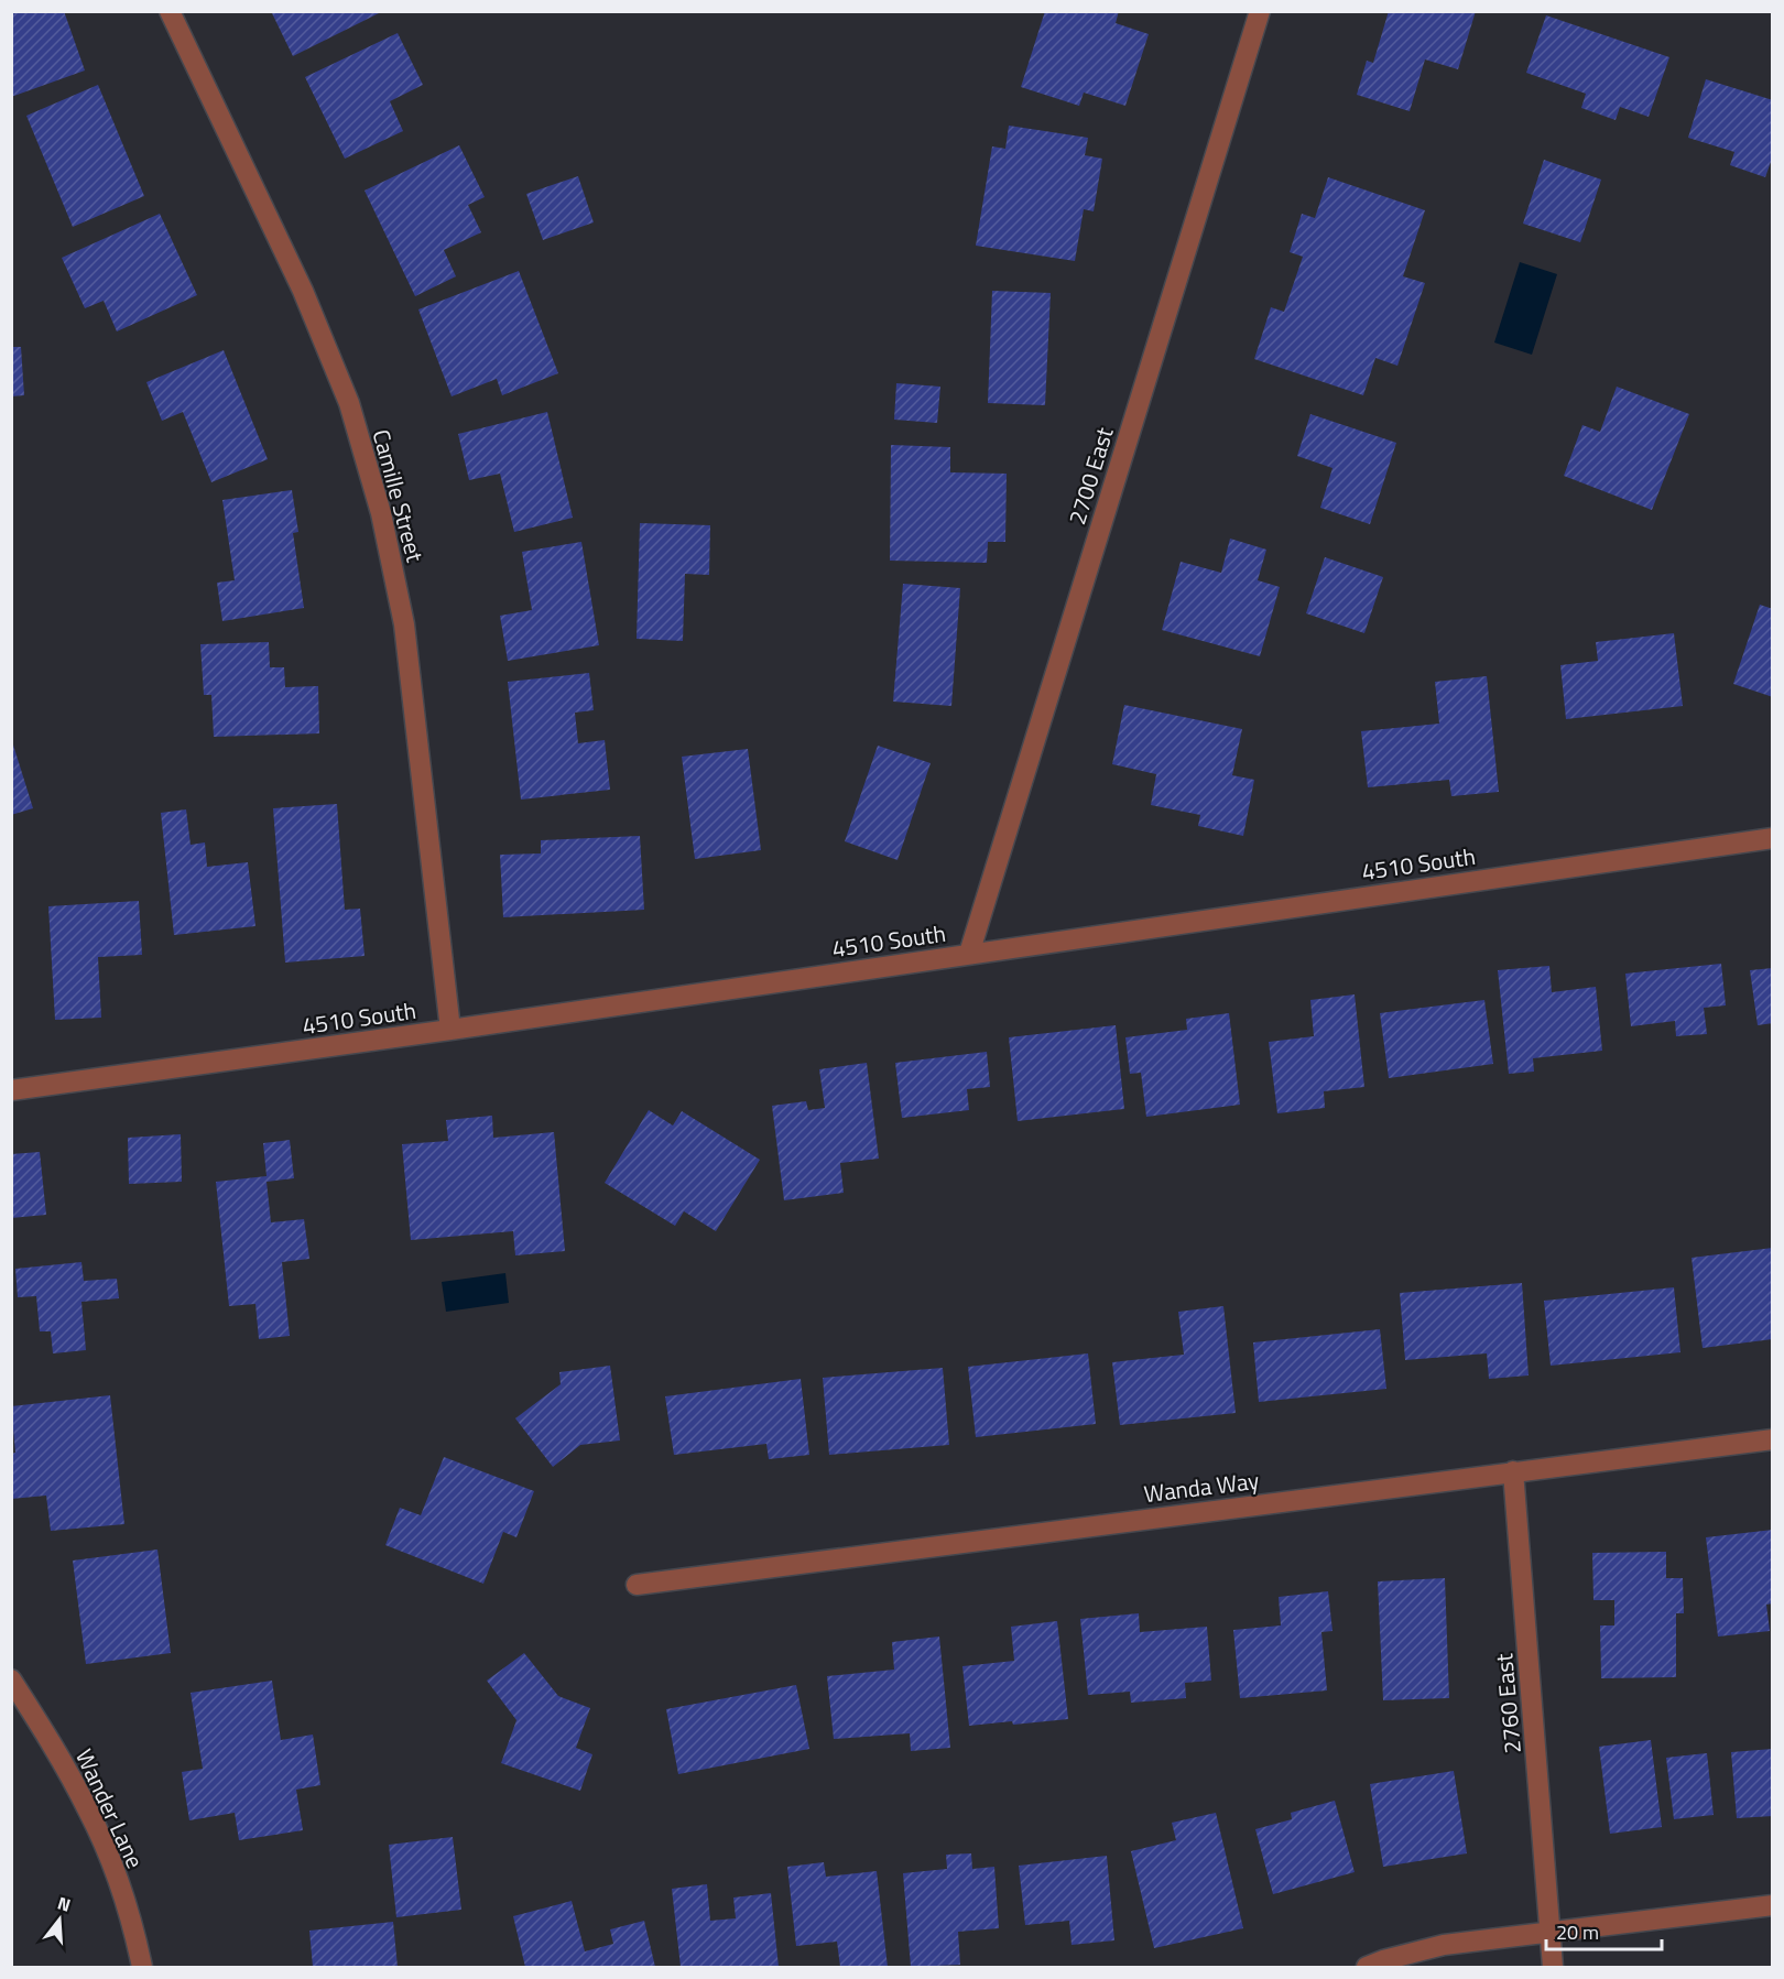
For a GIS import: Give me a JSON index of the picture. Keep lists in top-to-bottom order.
{
  "streets": {
    "street": [
      "2700 East",
      "Camille Street",
      "4510 South",
      "Wanda Way",
      "2760 East",
      "Wander Lane"
    ]
  },
  "crossings": [
    ["2700 East", "4510 South"],
    ["Camille Street", "4510 South"],
    ["Wanda Way", "2760 East"]
  ],
  "scale_bar": "20 m",
  "north": "top"
}
